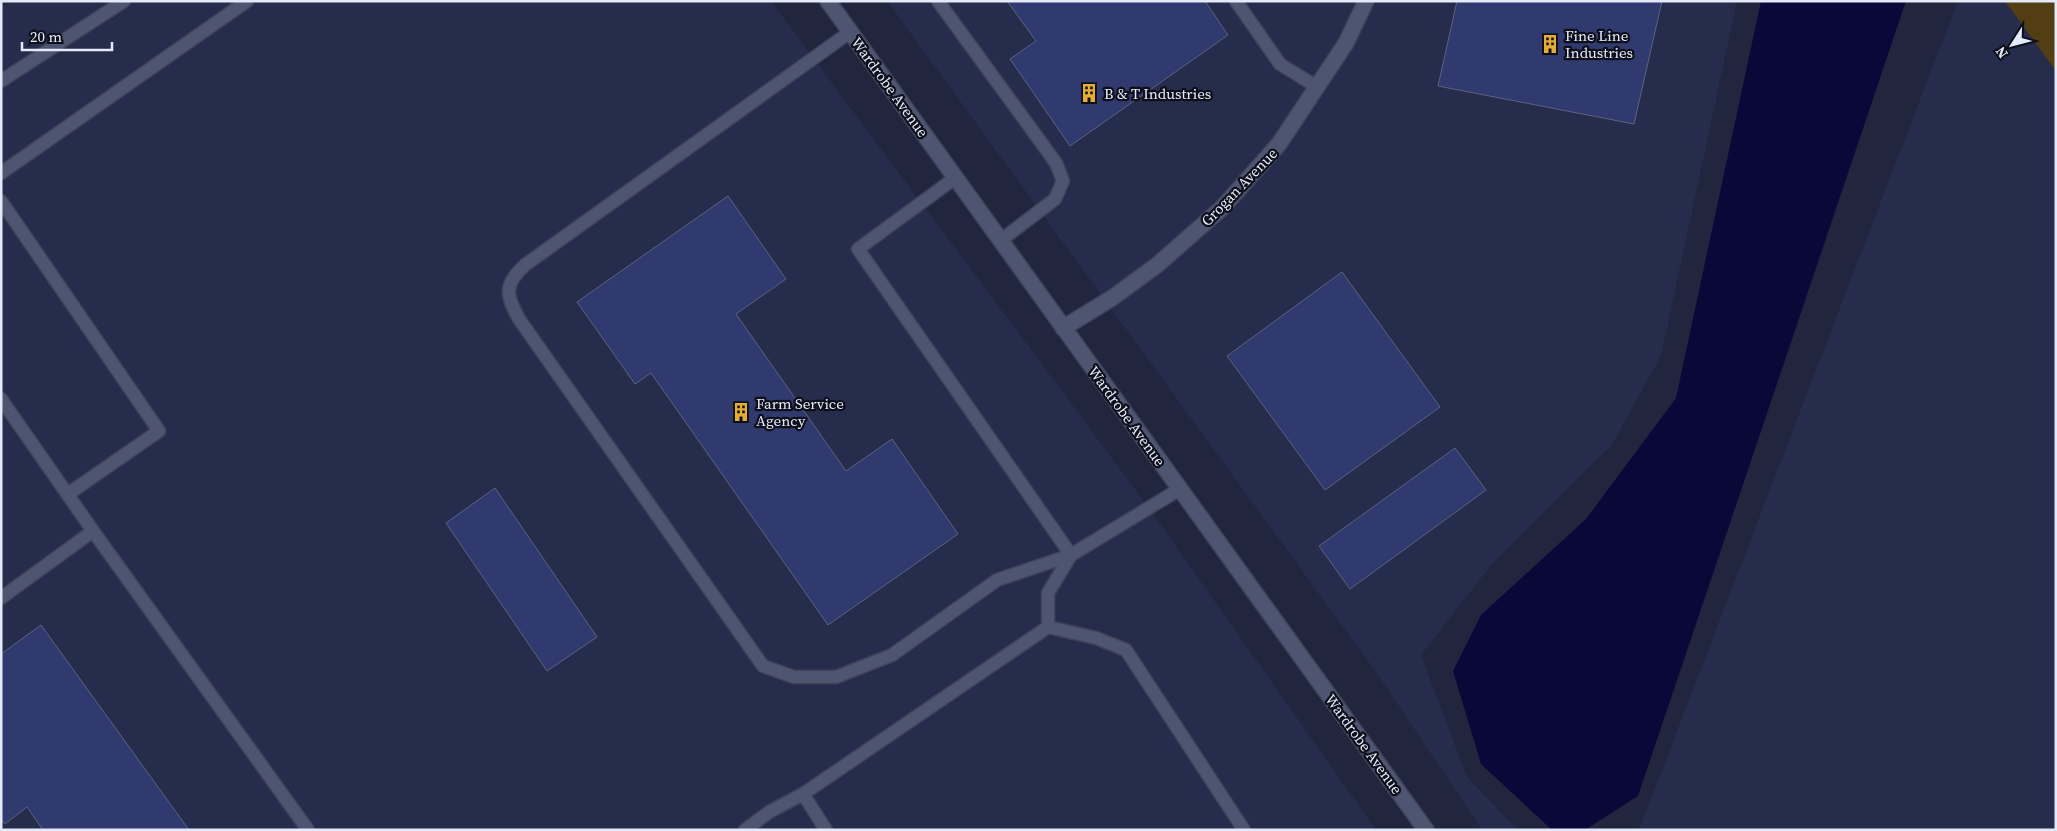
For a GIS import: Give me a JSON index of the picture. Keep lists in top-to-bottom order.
{
  "streets": {
    "street": ["Wardrobe Avenue", "Grogan Avenue"]
  },
  "crossings": [
    ["Wardrobe Avenue", "Grogan Avenue"]
  ],
  "places": {
    "building": ["Fine Line Industries", "B & T Industries", "Farm Service Agency"]
  },
  "scale_bar": "20 m",
  "north": "bottom left"
}
